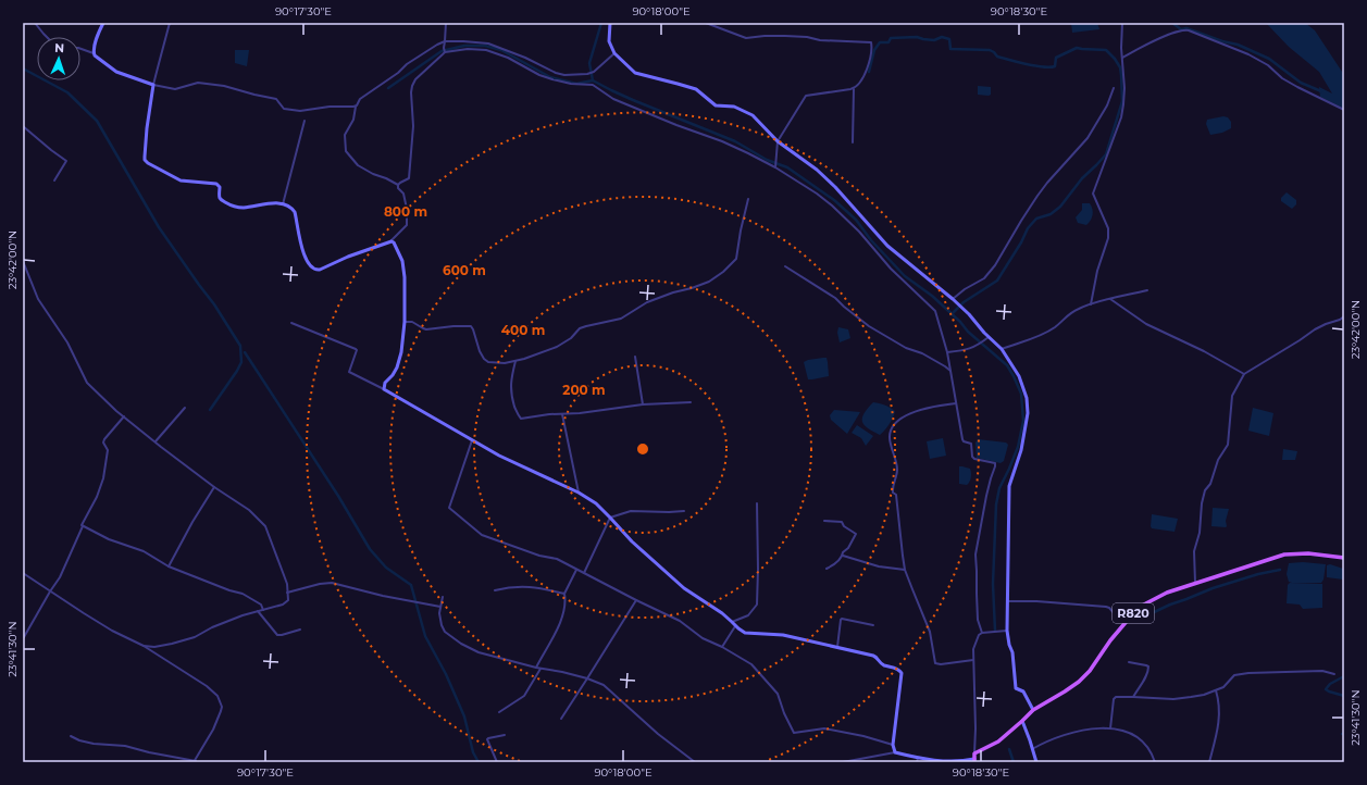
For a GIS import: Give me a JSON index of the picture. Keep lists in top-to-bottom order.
{
  "streets": {
    "main road": ["R820"]
  },
  "north": "top",
  "coordinates": [
    "90°17'30\"E",
    "90°18'00\"E",
    "90°18'30\"E",
    "23°42'00\"N",
    "23°41'30\"N"
  ],
  "rings": [
    "800 m",
    "600 m",
    "400 m",
    "200 m"
  ]
}
